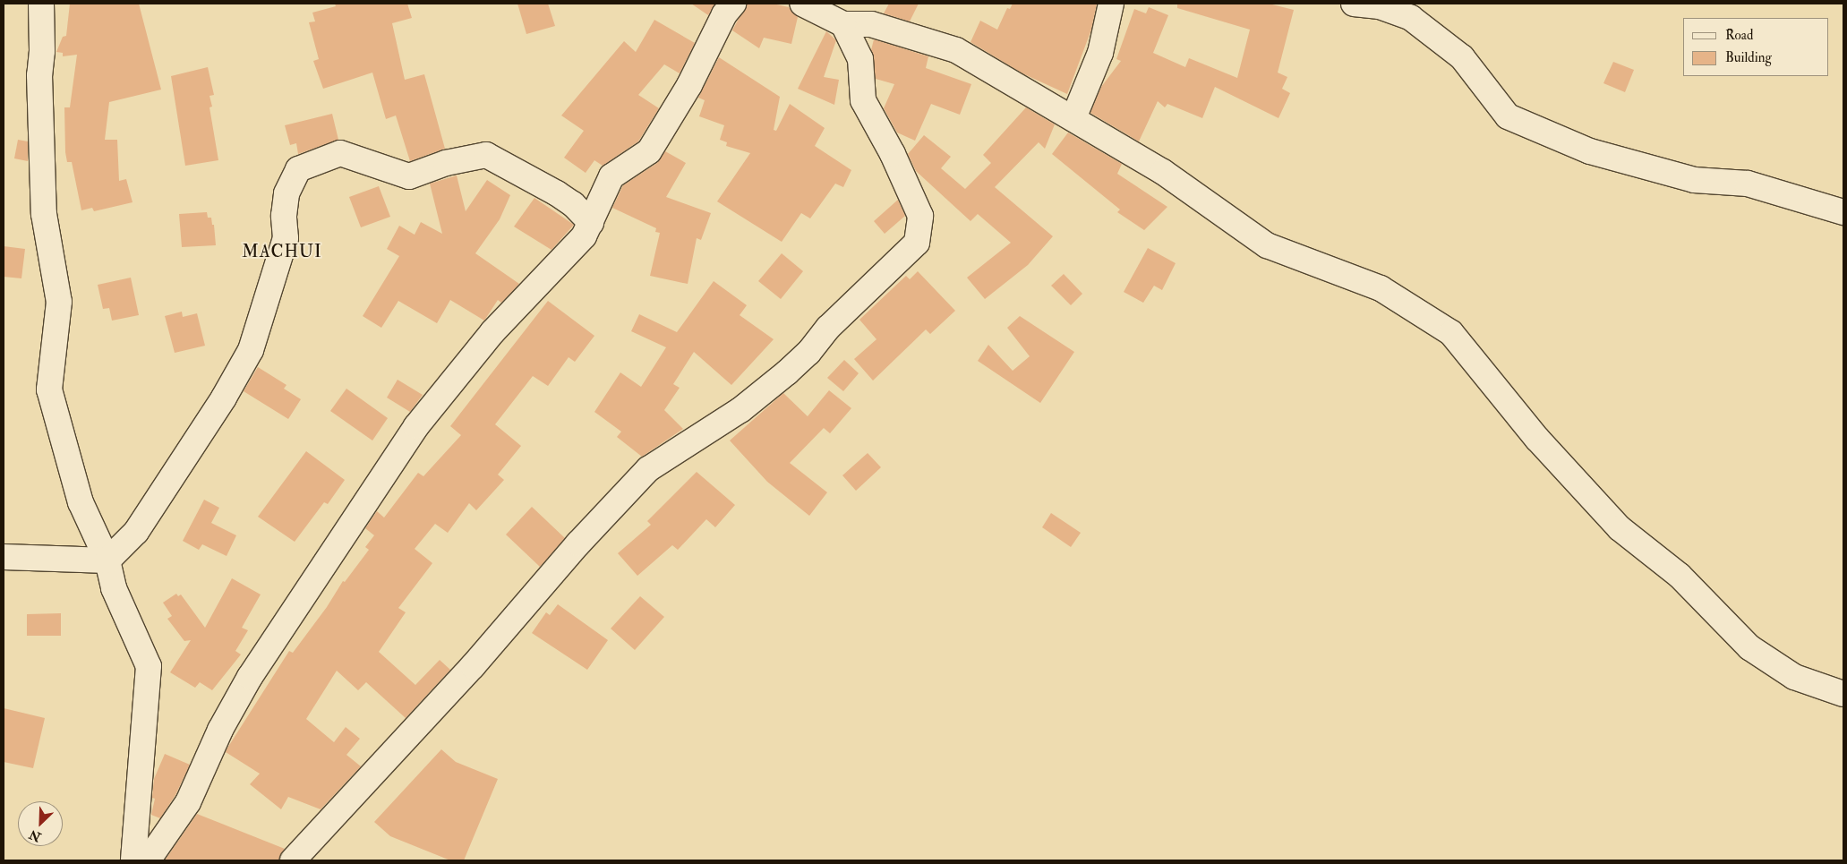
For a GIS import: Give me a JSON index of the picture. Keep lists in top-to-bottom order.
{
  "districts": ["MACHUI"],
  "legend": ["Road", "Building"],
  "north": "bottom left"
}
